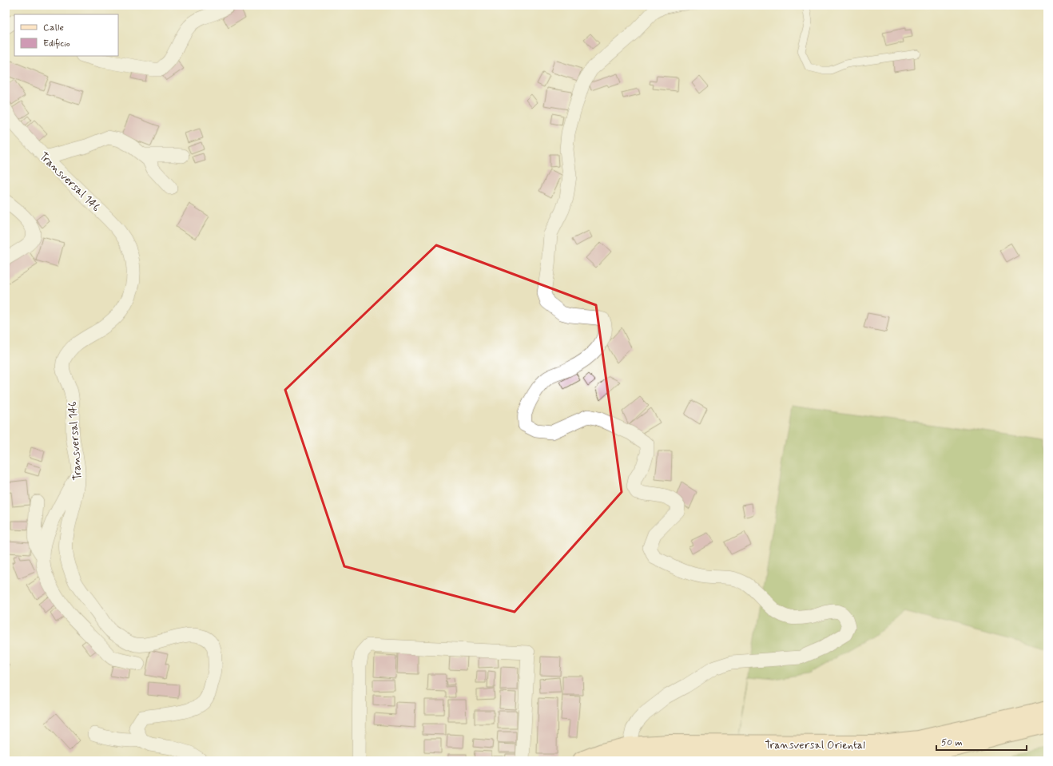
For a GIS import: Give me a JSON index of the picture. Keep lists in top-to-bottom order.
{
  "streets": {
    "main road": ["Transversal Oriental"],
    "street": ["Transversal 146"]
  },
  "legend": ["Calle", "Edificio"],
  "scale_bar": "50 m"
}
